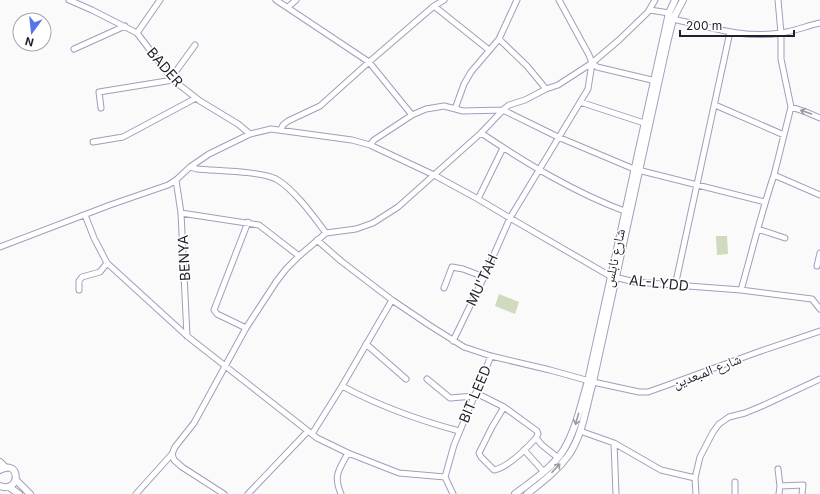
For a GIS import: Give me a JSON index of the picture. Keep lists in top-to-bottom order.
{
  "streets": {
    "main road": ["شارع نابلس"],
    "street": [
      "BADER",
      "BENYA",
      "MU'TAH",
      "AL-LYDD",
      "شارع المبعدين",
      "BIT LEED"
    ]
  },
  "crossings": [
    ["BADER", "AL-LYDD"],
    ["BENYA", "AL-LYDD"],
    ["شارع نابلس", "AL-LYDD"],
    ["شارع نابلس", "شارع المبعدين"],
    ["MU'TAH", "AL-LYDD"],
    ["MU'TAH", "شارع المبعدين"],
    ["شارع المبعدين", "BIT LEED"]
  ],
  "scale_bar": "200 m",
  "north": "bottom"
}
